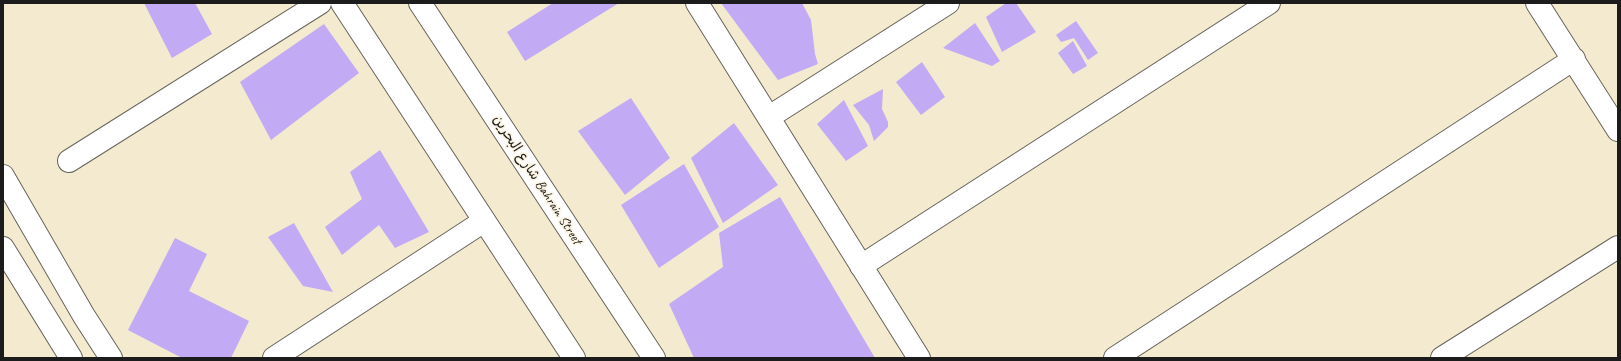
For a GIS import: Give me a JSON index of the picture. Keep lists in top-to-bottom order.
{
  "streets": {
    "street": ["شارع البحرين Bahrain Street"]
  }
}
